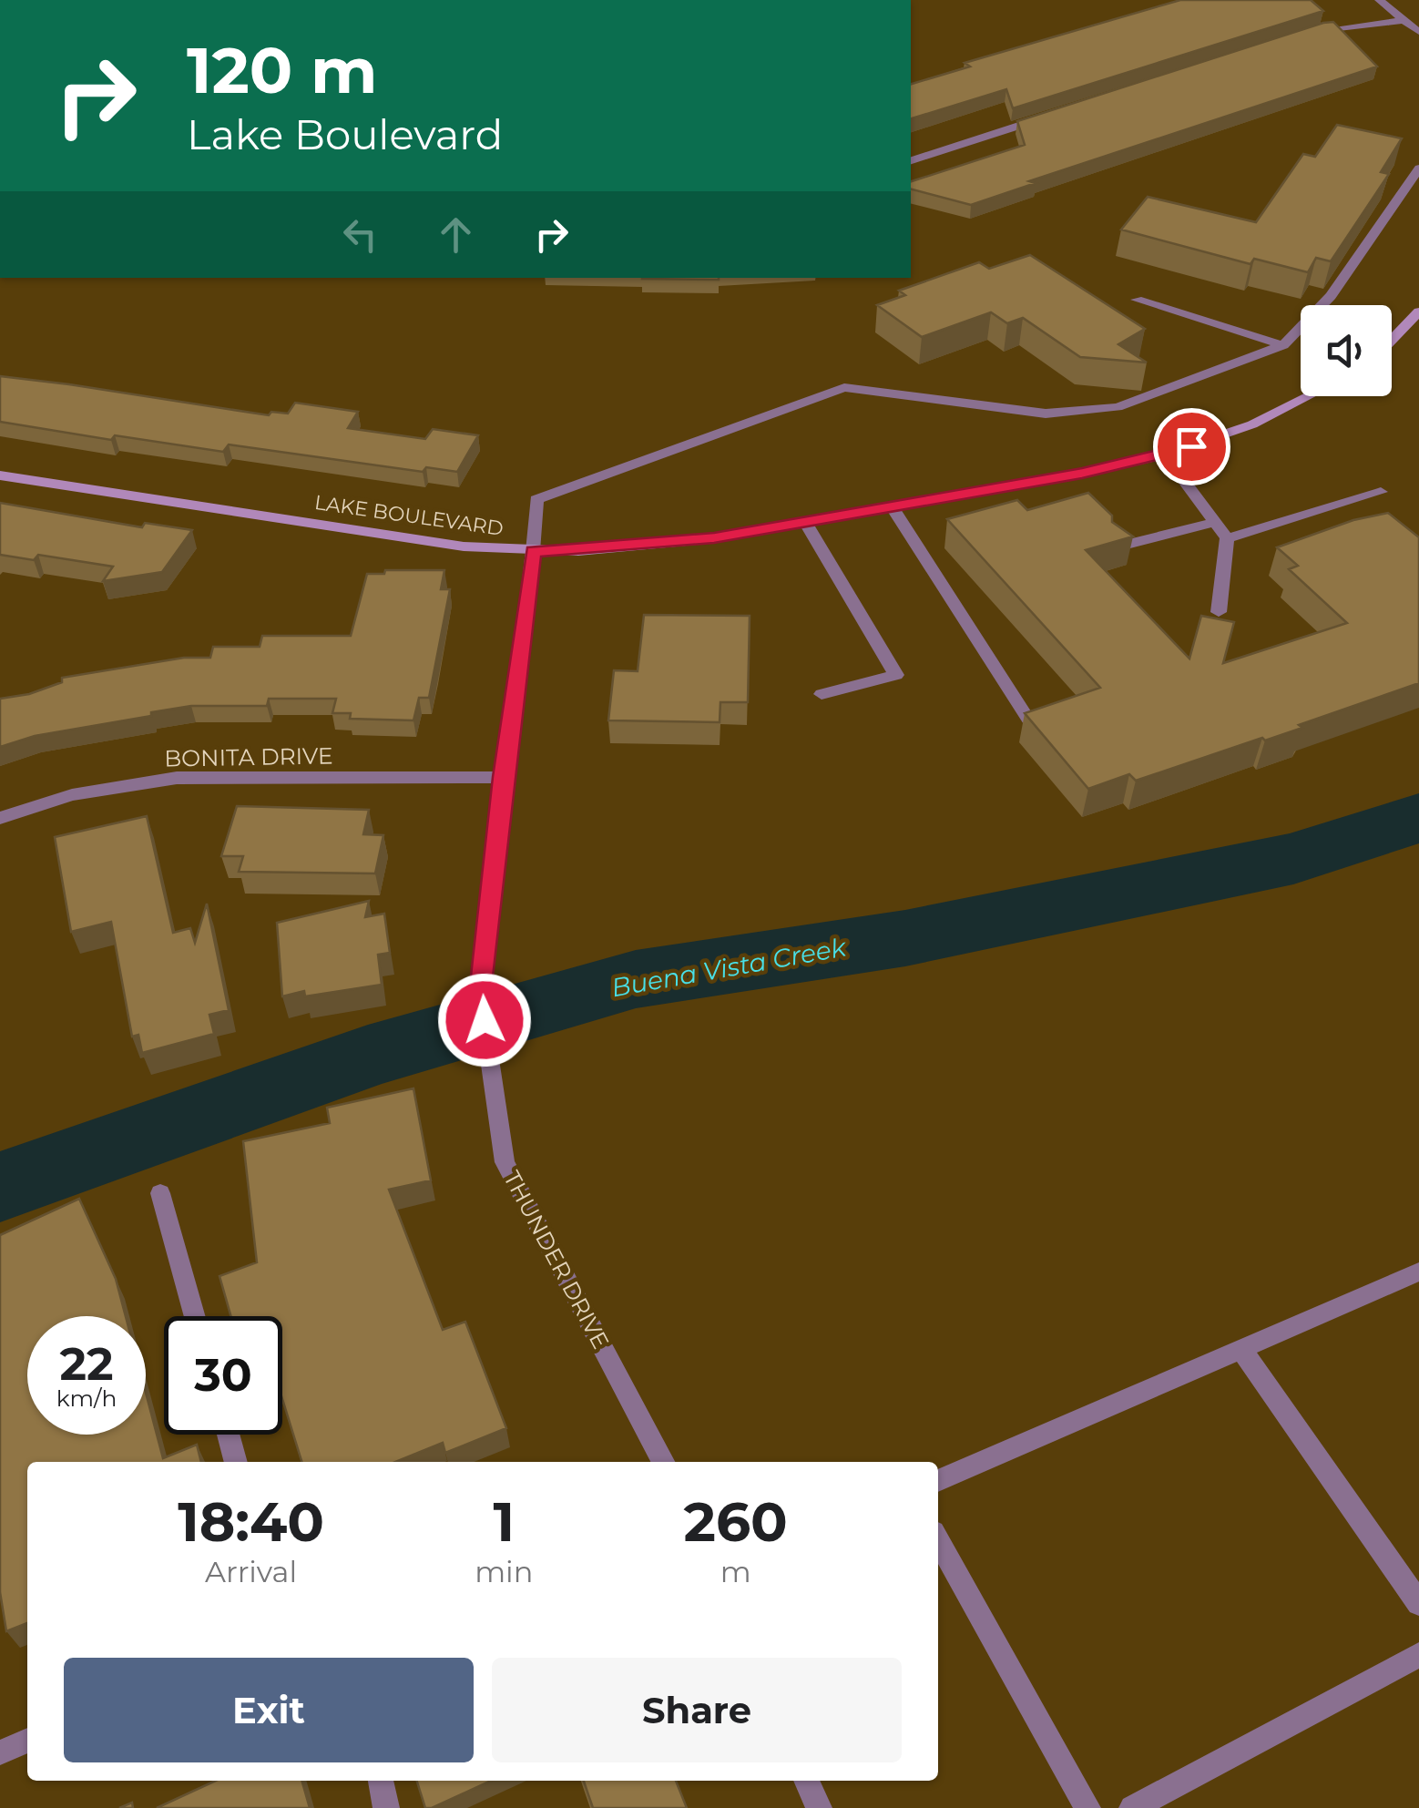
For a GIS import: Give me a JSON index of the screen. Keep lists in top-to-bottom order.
{
  "streets": {
    "main road": ["LAKE BOULEVARD"],
    "street": ["BONITA DRIVE", "THUNDER DRIVE"]
  },
  "crossings": [
    ["LAKE BOULEVARD", "THUNDER DRIVE"],
    ["BONITA DRIVE", "THUNDER DRIVE"]
  ],
  "water": ["Buena Vista Creek"],
  "page": {
    "turn": ["120 m", "Lake Boulevard"],
    "speed": "22 km/h",
    "limit": "30",
    "eta": [
      "18:40",
      "Arrival",
      "1",
      "min",
      "260",
      "m"
    ],
    "buttons": ["Exit", "Share"]
  }
}
